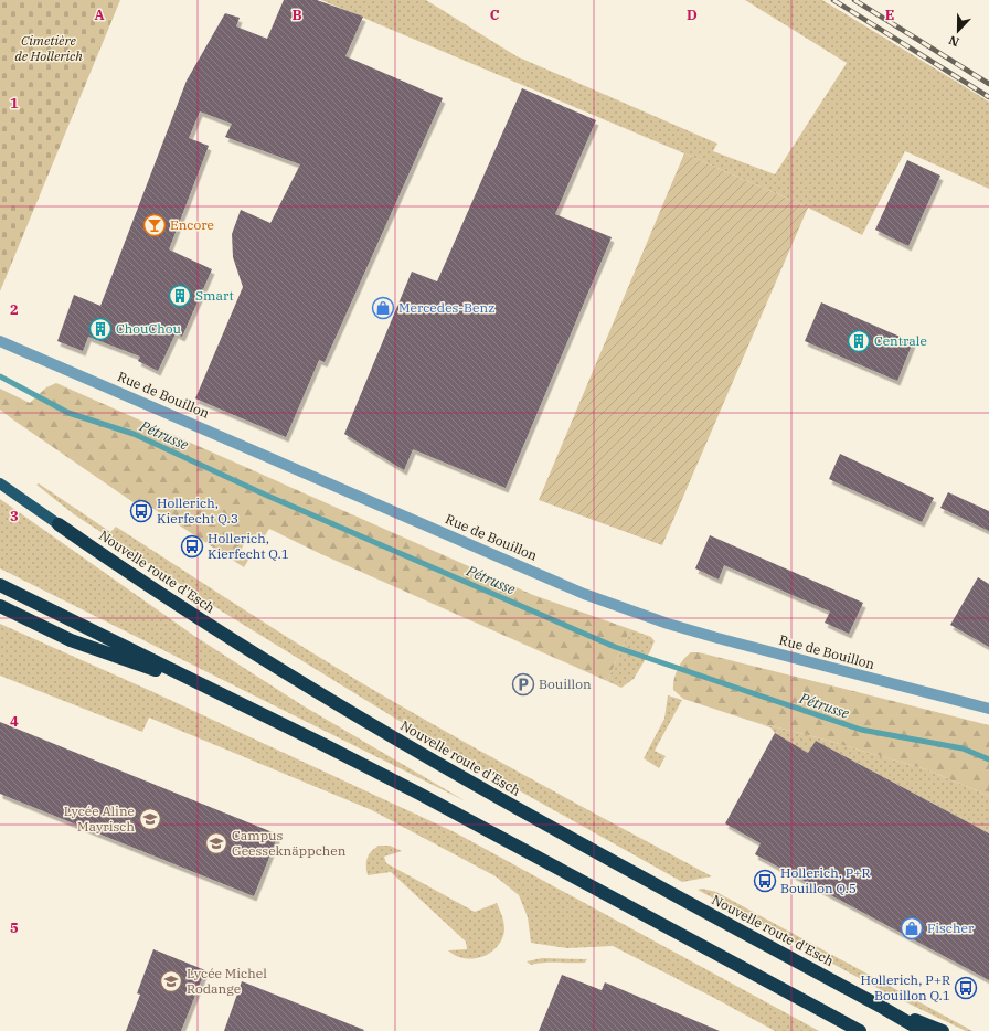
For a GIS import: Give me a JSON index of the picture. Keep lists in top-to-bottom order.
{
  "streets": {
    "highway": ["Nouvelle route d'Esch"],
    "street": ["Rue de Bouillon"]
  },
  "water": ["Pétrusse"],
  "parks": ["Cimetière de Hollerich"],
  "places": {
    "bar": ["Encore"],
    "building": ["Smart", "ChouChou", "Centrale"],
    "shop": ["Mercedes-Benz", "Fischer"],
    "bus stop": [
      "Hollerich, Kierfecht Q.3",
      "Hollerich, Kierfecht Q.1",
      "Hollerich, P+R Bouillon Q.5",
      "Hollerich, P+R Bouillon Q.1"
    ],
    "parking": ["Bouillon"],
    "school or university": ["Lycée Aline Mayrisch", "Campus Geesseknäppchen", "Lycée Michel Rodange"]
  },
  "north": "bottom",
  "grid": {
    "columns": [
      "A",
      "B",
      "C",
      "D",
      "E"
    ],
    "rows": [
      "1",
      "2",
      "3",
      "4",
      "5"
    ]
  }
}
